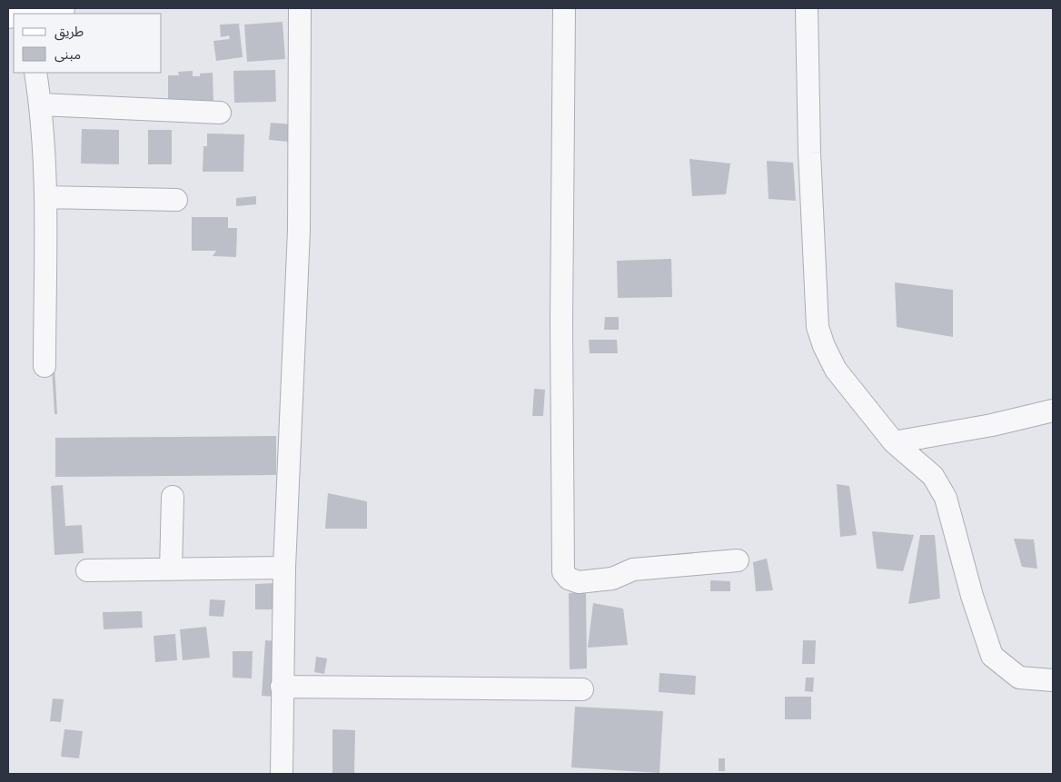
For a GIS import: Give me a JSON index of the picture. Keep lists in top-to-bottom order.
{
  "legend": ["طريق", "مبنى"]
}
